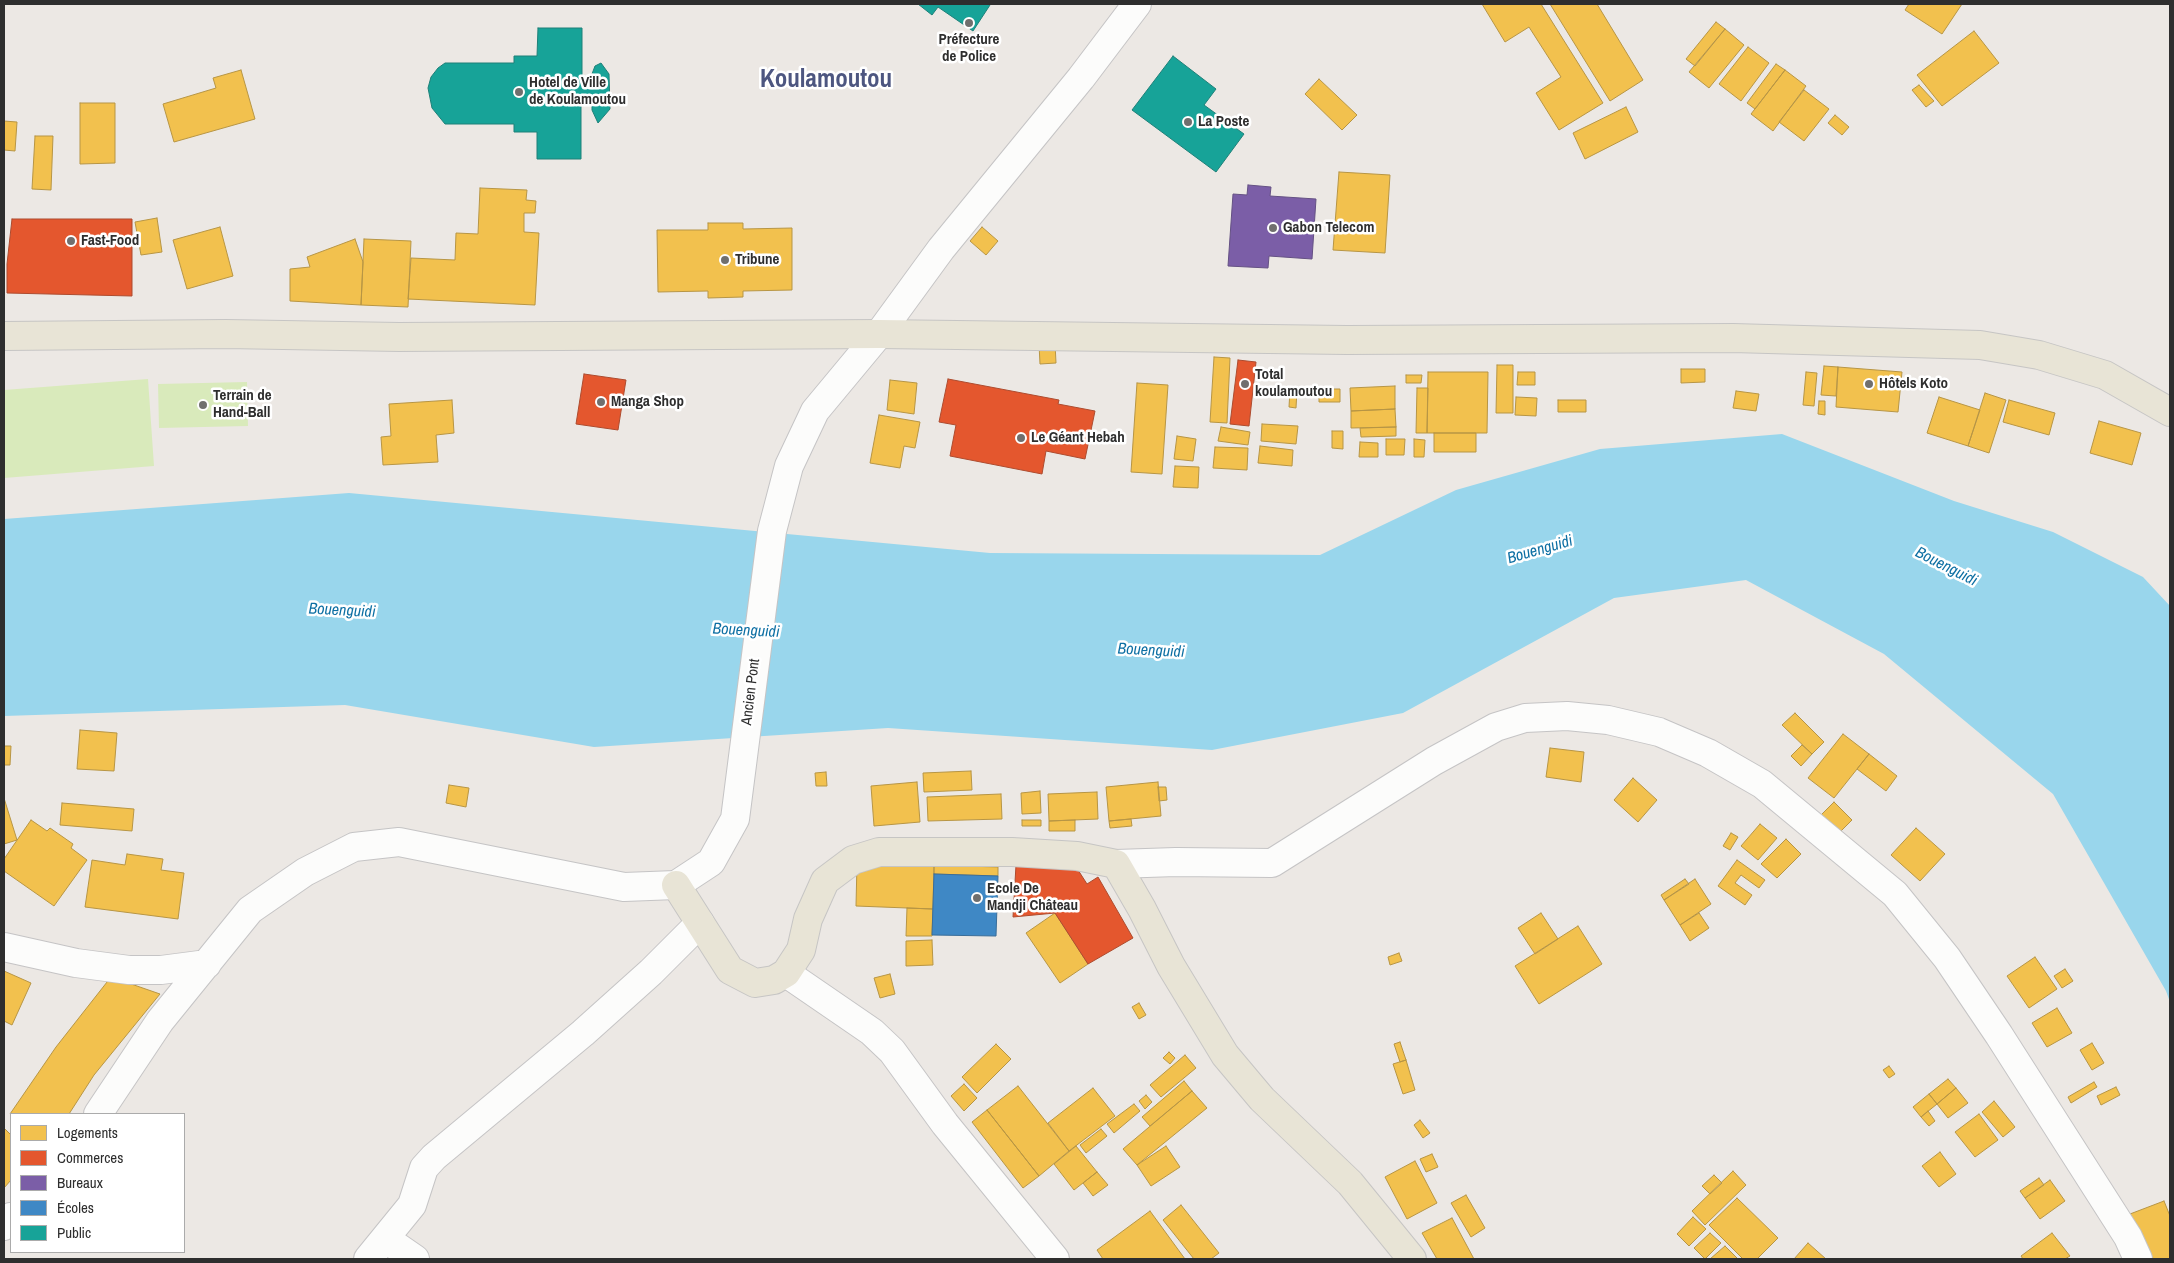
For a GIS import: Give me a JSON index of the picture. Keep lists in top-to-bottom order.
{
  "streets": {
    "street": ["Ancien Pont"]
  },
  "districts": ["Koulamoutou"],
  "water": ["Bouenguidi"],
  "places": [
    "Préfecture de Police",
    "Hotel de Ville de Koulamoutou",
    "La Poste",
    "Gabon Telecom",
    "Fast-Food",
    "Tribune",
    "Total koulamoutou",
    "Hôtels Koto",
    "Manga Shop",
    "Terrain de Hand-Ball",
    "Le Géant Hebah",
    "Ecole De Mandji Château"
  ],
  "legend": [
    "Logements",
    "Commerces",
    "Bureaux",
    "Écoles",
    "Public"
  ]
}
